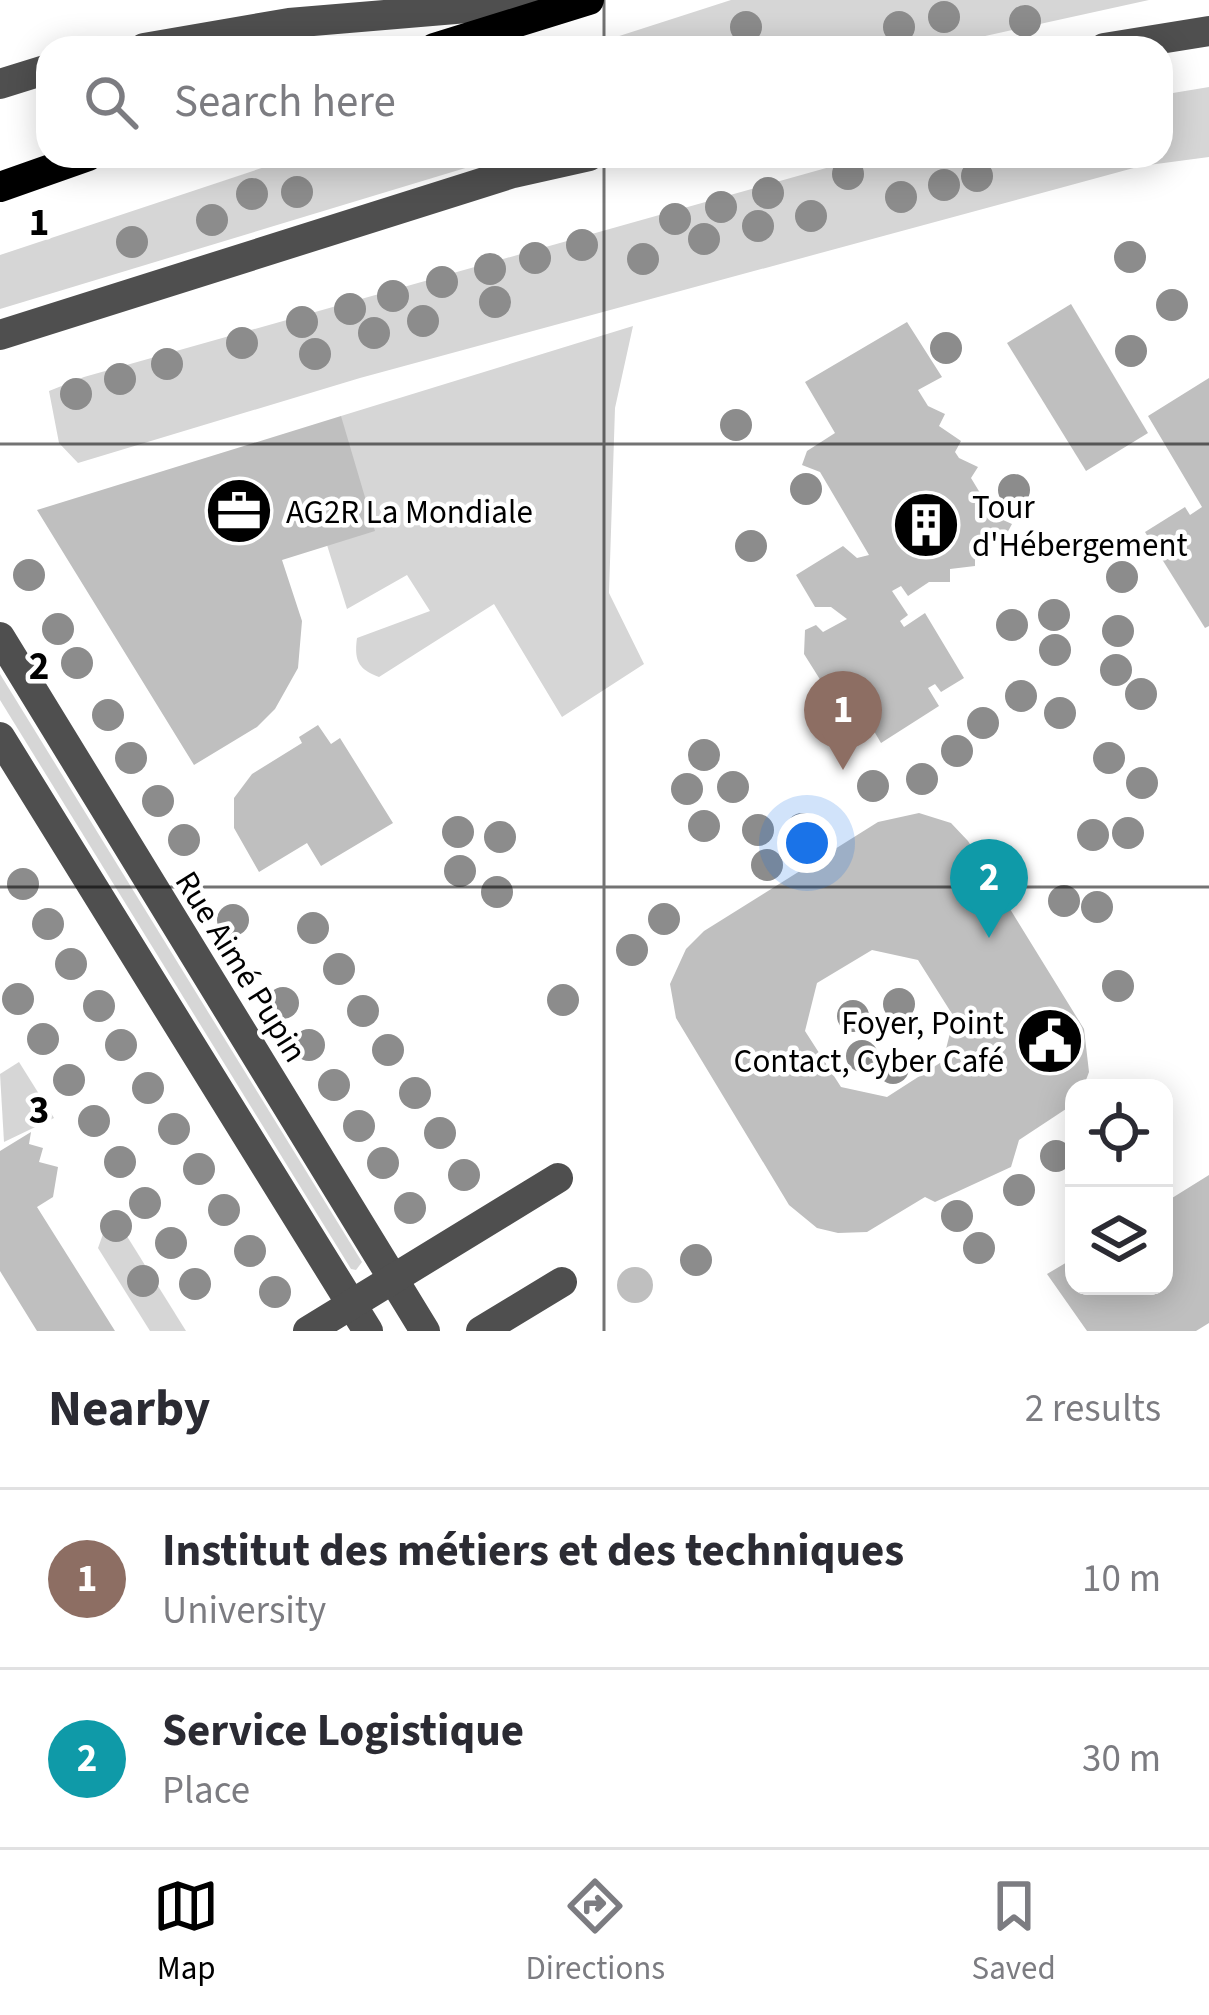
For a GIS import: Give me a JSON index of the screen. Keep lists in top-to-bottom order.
{
  "streets": {
    "street": ["Rue Aimé Pupin"]
  },
  "places": {
    "office": ["AG2R La Mondiale"],
    "building": ["Tour d'Hébergement"],
    "public building": ["Foyer, Point Contact, Cyber Café"]
  },
  "page": {
    "search": "Search here",
    "pins": ["1", "2"],
    "heading": ["Nearby", "2 results"],
    "list": [
      {
        "mark": "1",
        "name": "Institut des métiers et des techniques",
        "note": "University",
        "value": "10 m"
      },
      {
        "mark": "2",
        "name": "Service Logistique",
        "note": "Place",
        "value": "30 m"
      }
    ],
    "nav": ["Map", "Directions", "Saved"]
  },
  "grid": {
    "rows": ["1", "2", "3"]
  }
}
